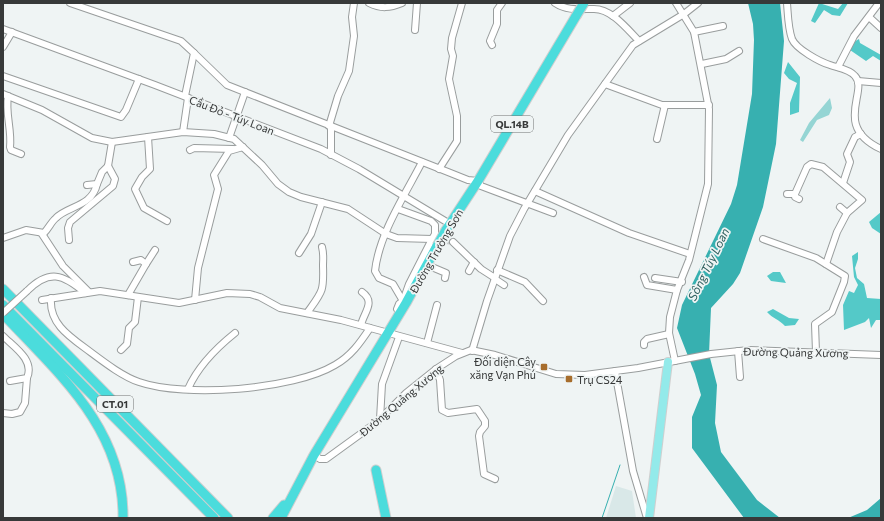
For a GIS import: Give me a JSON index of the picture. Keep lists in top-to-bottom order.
{
  "streets": {
    "highway": ["QL.14B", "Đường Trường Sơn", "CT.01"],
    "street": ["Cầu Đỏ - Túy Loan", "Đường Quảng Xương"]
  },
  "crossings": [
    ["Cầu Đỏ - Túy Loan", "Đường Trường Sơn"],
    ["Đường Trường Sơn", "Đường Quảng Xương"]
  ],
  "water": ["Sông Túy Loan"],
  "places": {
    "transit": ["Đối diện Cây xăng Vạn Phú", "Trụ CS24"]
  }
}
